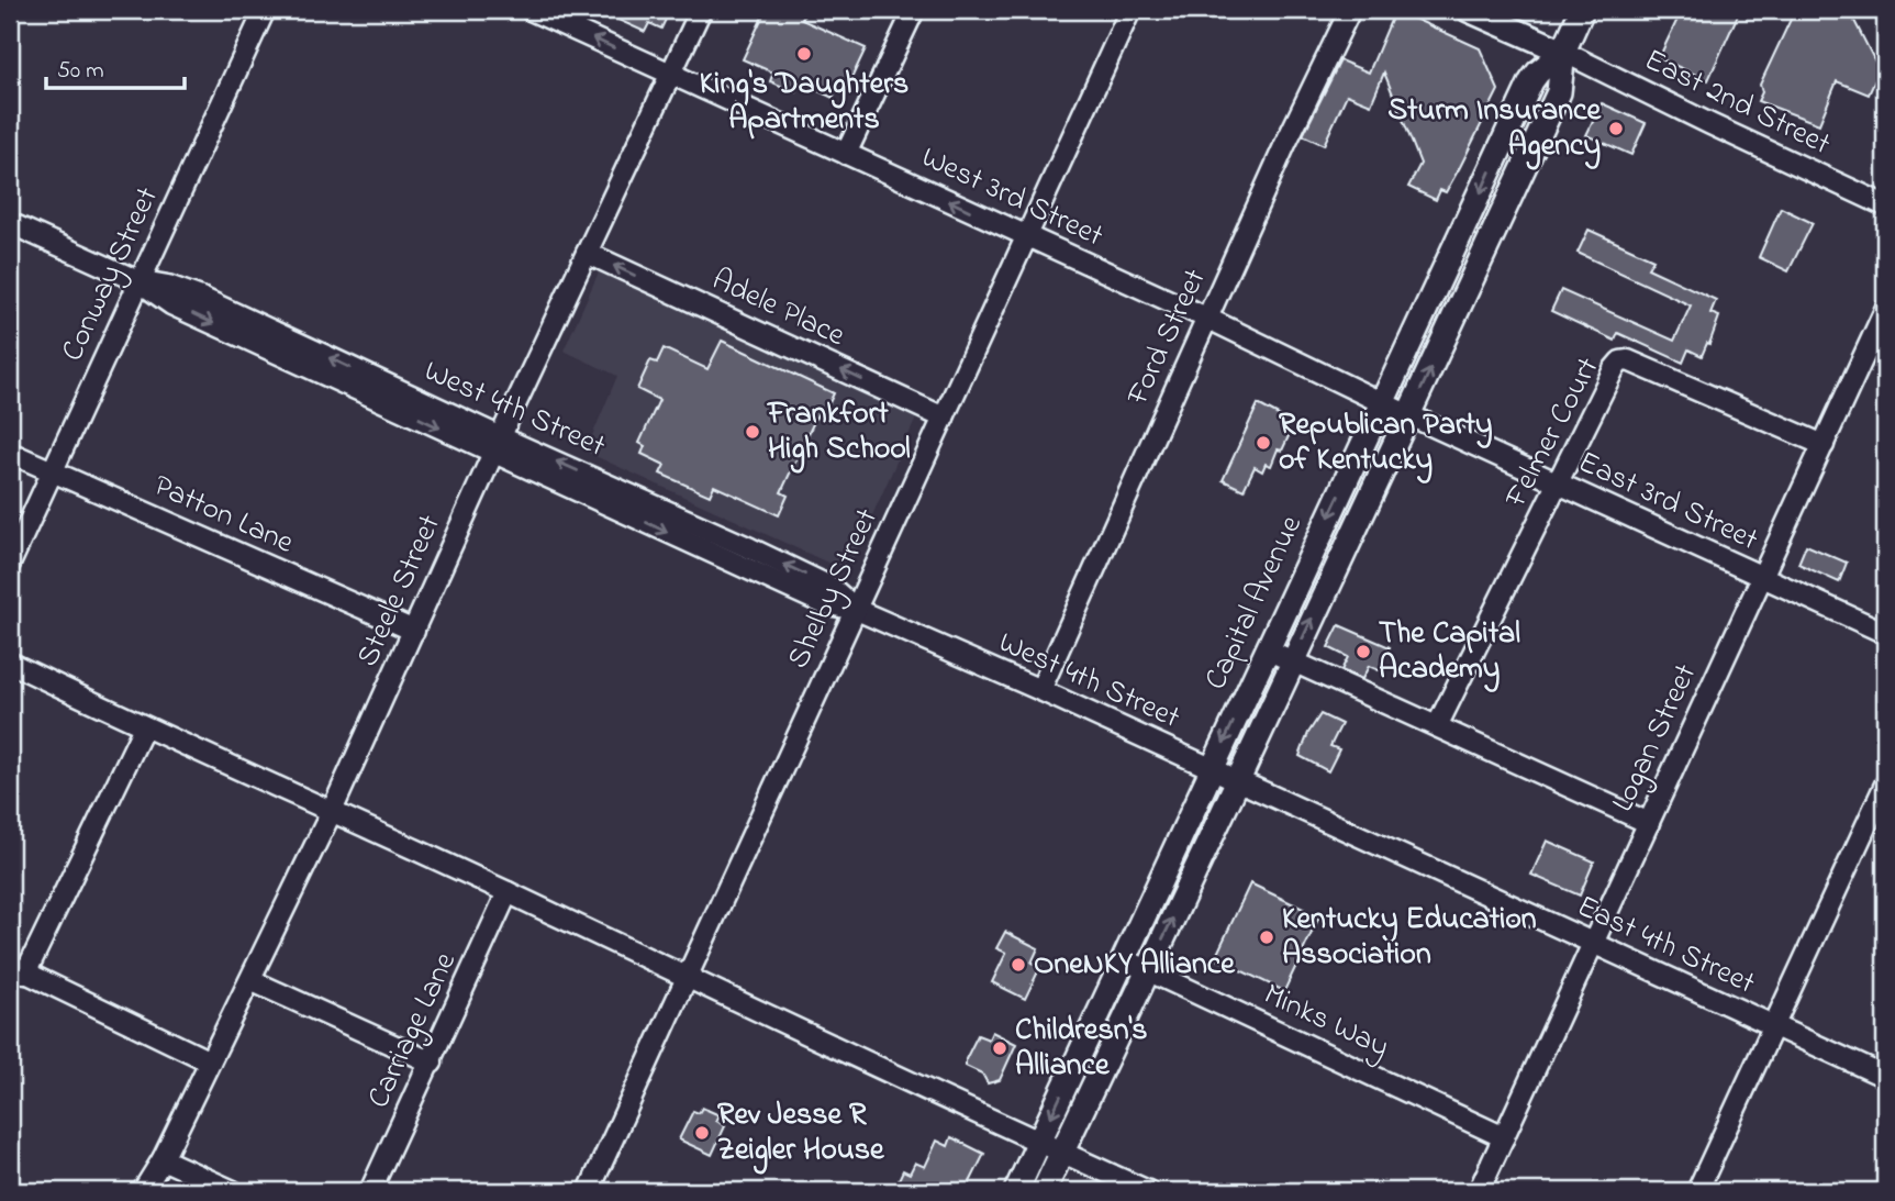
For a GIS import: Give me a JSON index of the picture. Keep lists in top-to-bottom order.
{
  "streets": {
    "main road": ["Capital Avenue"],
    "street": [
      "East 2nd Street",
      "West 3rd Street",
      "Conway Street",
      "Adele Place",
      "Ford Street",
      "West 4th Street",
      "Felmer Court",
      "East 3rd Street",
      "Patton Lane",
      "Shelby Street",
      "Steele Street",
      "Logan Street",
      "East 4th Street",
      "Minks Way",
      "Carriage Lane"
    ]
  },
  "crossings": [
    ["East 2nd Street", "Capital Avenue"],
    ["West 3rd Street", "Ford Street"],
    ["West 3rd Street", "East 3rd Street"],
    ["West 3rd Street", "Shelby Street"],
    ["West 3rd Street", "Steele Street"],
    ["West 3rd Street", "Capital Avenue"],
    ["Conway Street", "West 4th Street"],
    ["Conway Street", "Patton Lane"],
    ["Adele Place", "Shelby Street"],
    ["Adele Place", "Steele Street"],
    ["Ford Street", "West 4th Street"],
    ["West 4th Street", "Shelby Street"],
    ["West 4th Street", "Steele Street"],
    ["West 4th Street", "Capital Avenue"],
    ["West 4th Street", "East 4th Street"],
    ["Felmer Court", "East 3rd Street"],
    ["Felmer Court", "Logan Street"],
    ["East 3rd Street", "Capital Avenue"],
    ["East 3rd Street", "Logan Street"],
    ["Patton Lane", "Steele Street"],
    ["Capital Avenue", "East 4th Street"],
    ["Capital Avenue", "Minks Way"],
    ["Logan Street", "East 4th Street"],
    ["Logan Street", "Minks Way"]
  ],
  "one_way": ["West 3rd Street", "Adele Place"],
  "places": [
    "King's Daughters Apartments",
    "Sturm Insurance Agency",
    "Frankfort High School",
    "Republican Party of Kentucky",
    "The Capital Academy",
    "Kentucky Education Association",
    "OneNKY Alliance",
    "Childresn's Alliance",
    "Rev Jesse R Zeigler House"
  ],
  "scale_bar": "50 m"
}
